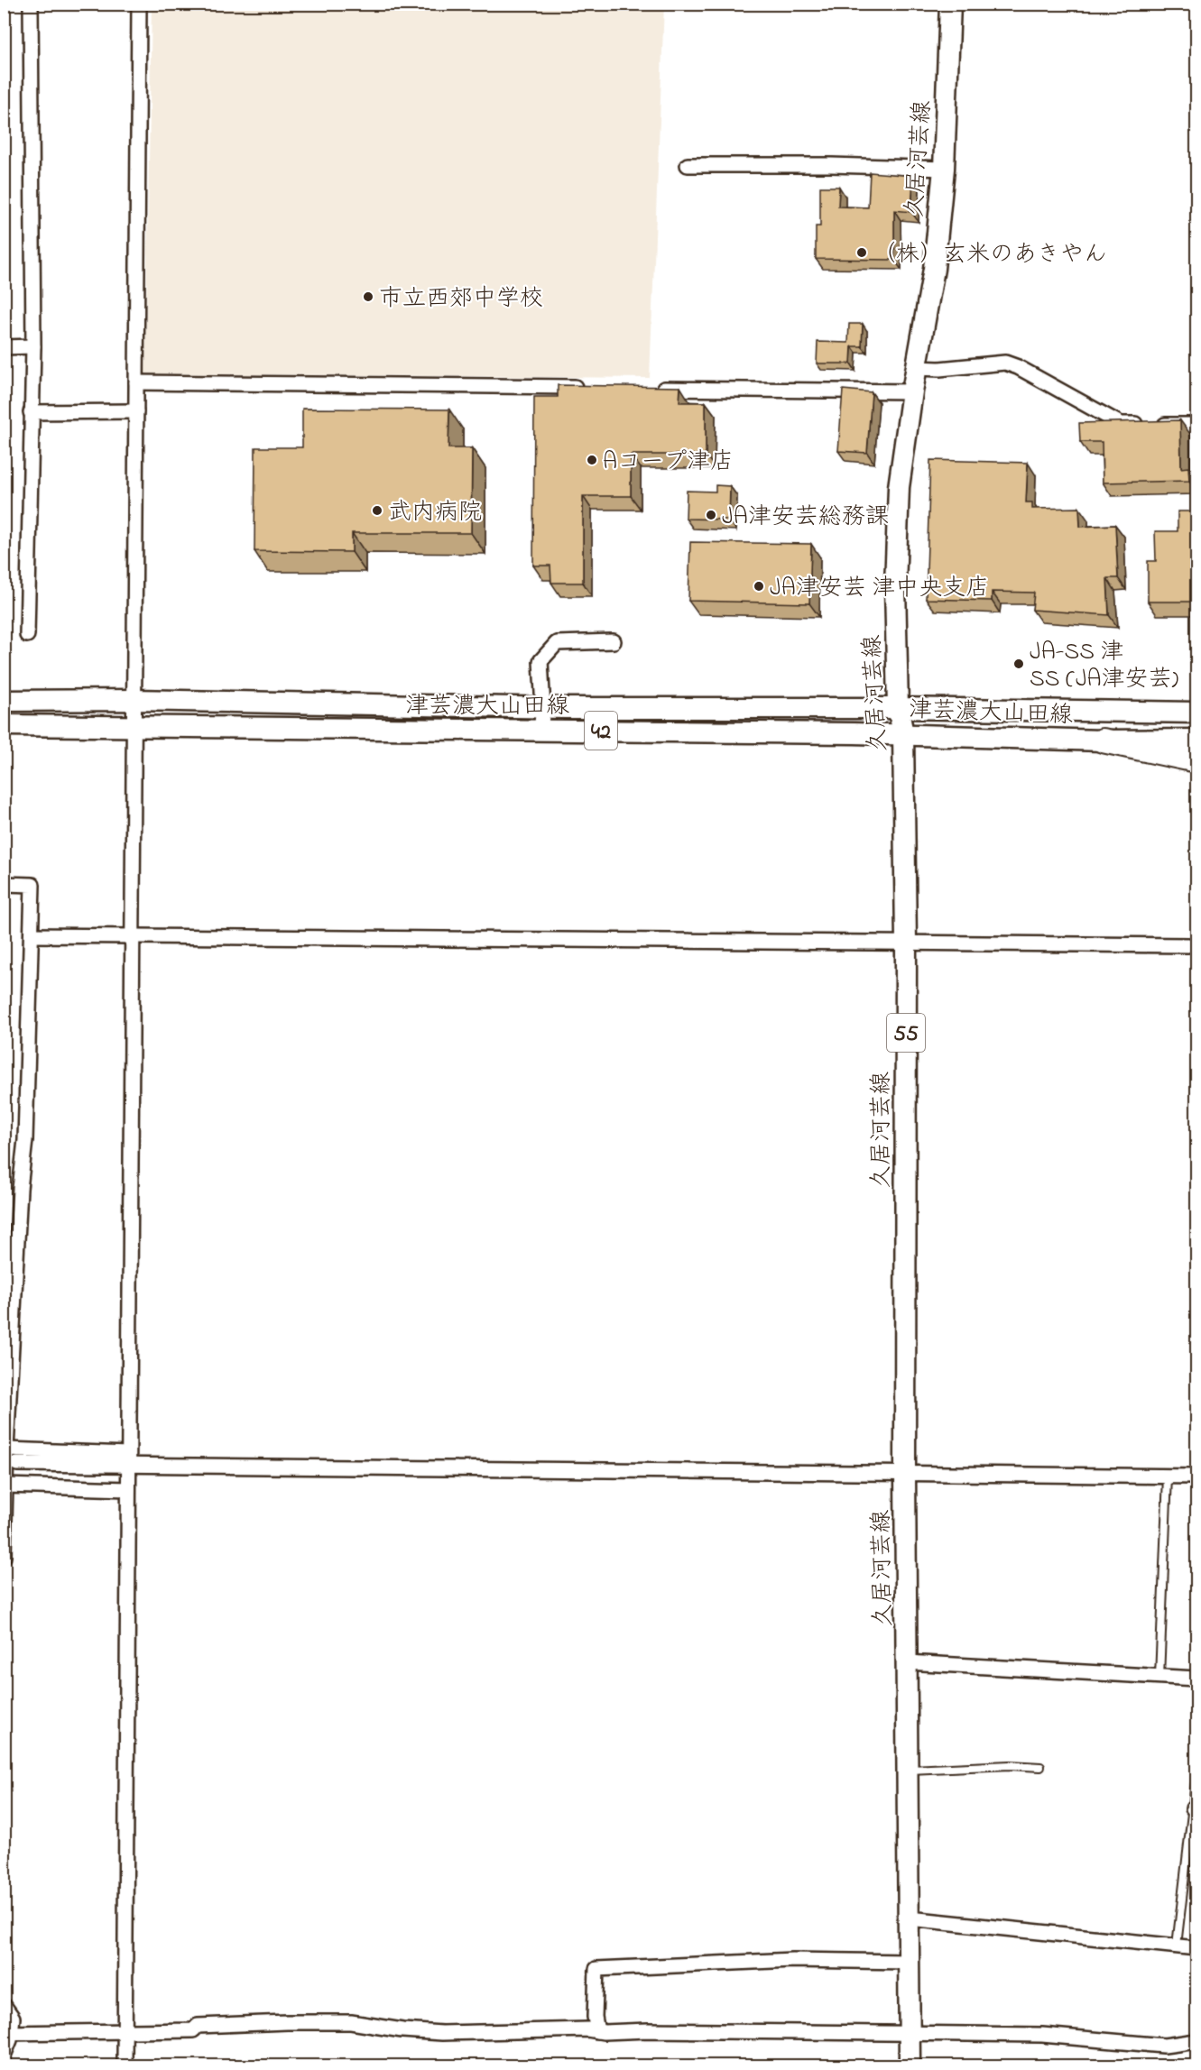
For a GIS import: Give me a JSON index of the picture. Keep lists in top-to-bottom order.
{
  "streets": {
    "main road": [
      "久居河芸線",
      "津芸濃大山田線",
      "42",
      "55"
    ]
  },
  "crossings": [
    ["久居河芸線", "津芸濃大山田線"]
  ],
  "places": [
    "（株）玄米のあきやん",
    "市立西郊中学校",
    "Aコープ津店",
    "武内病院",
    "JA津安芸総務課",
    "JA津安芸 津中央支店",
    "JA-SS 津 SS (JA津安芸)"
  ]
}
